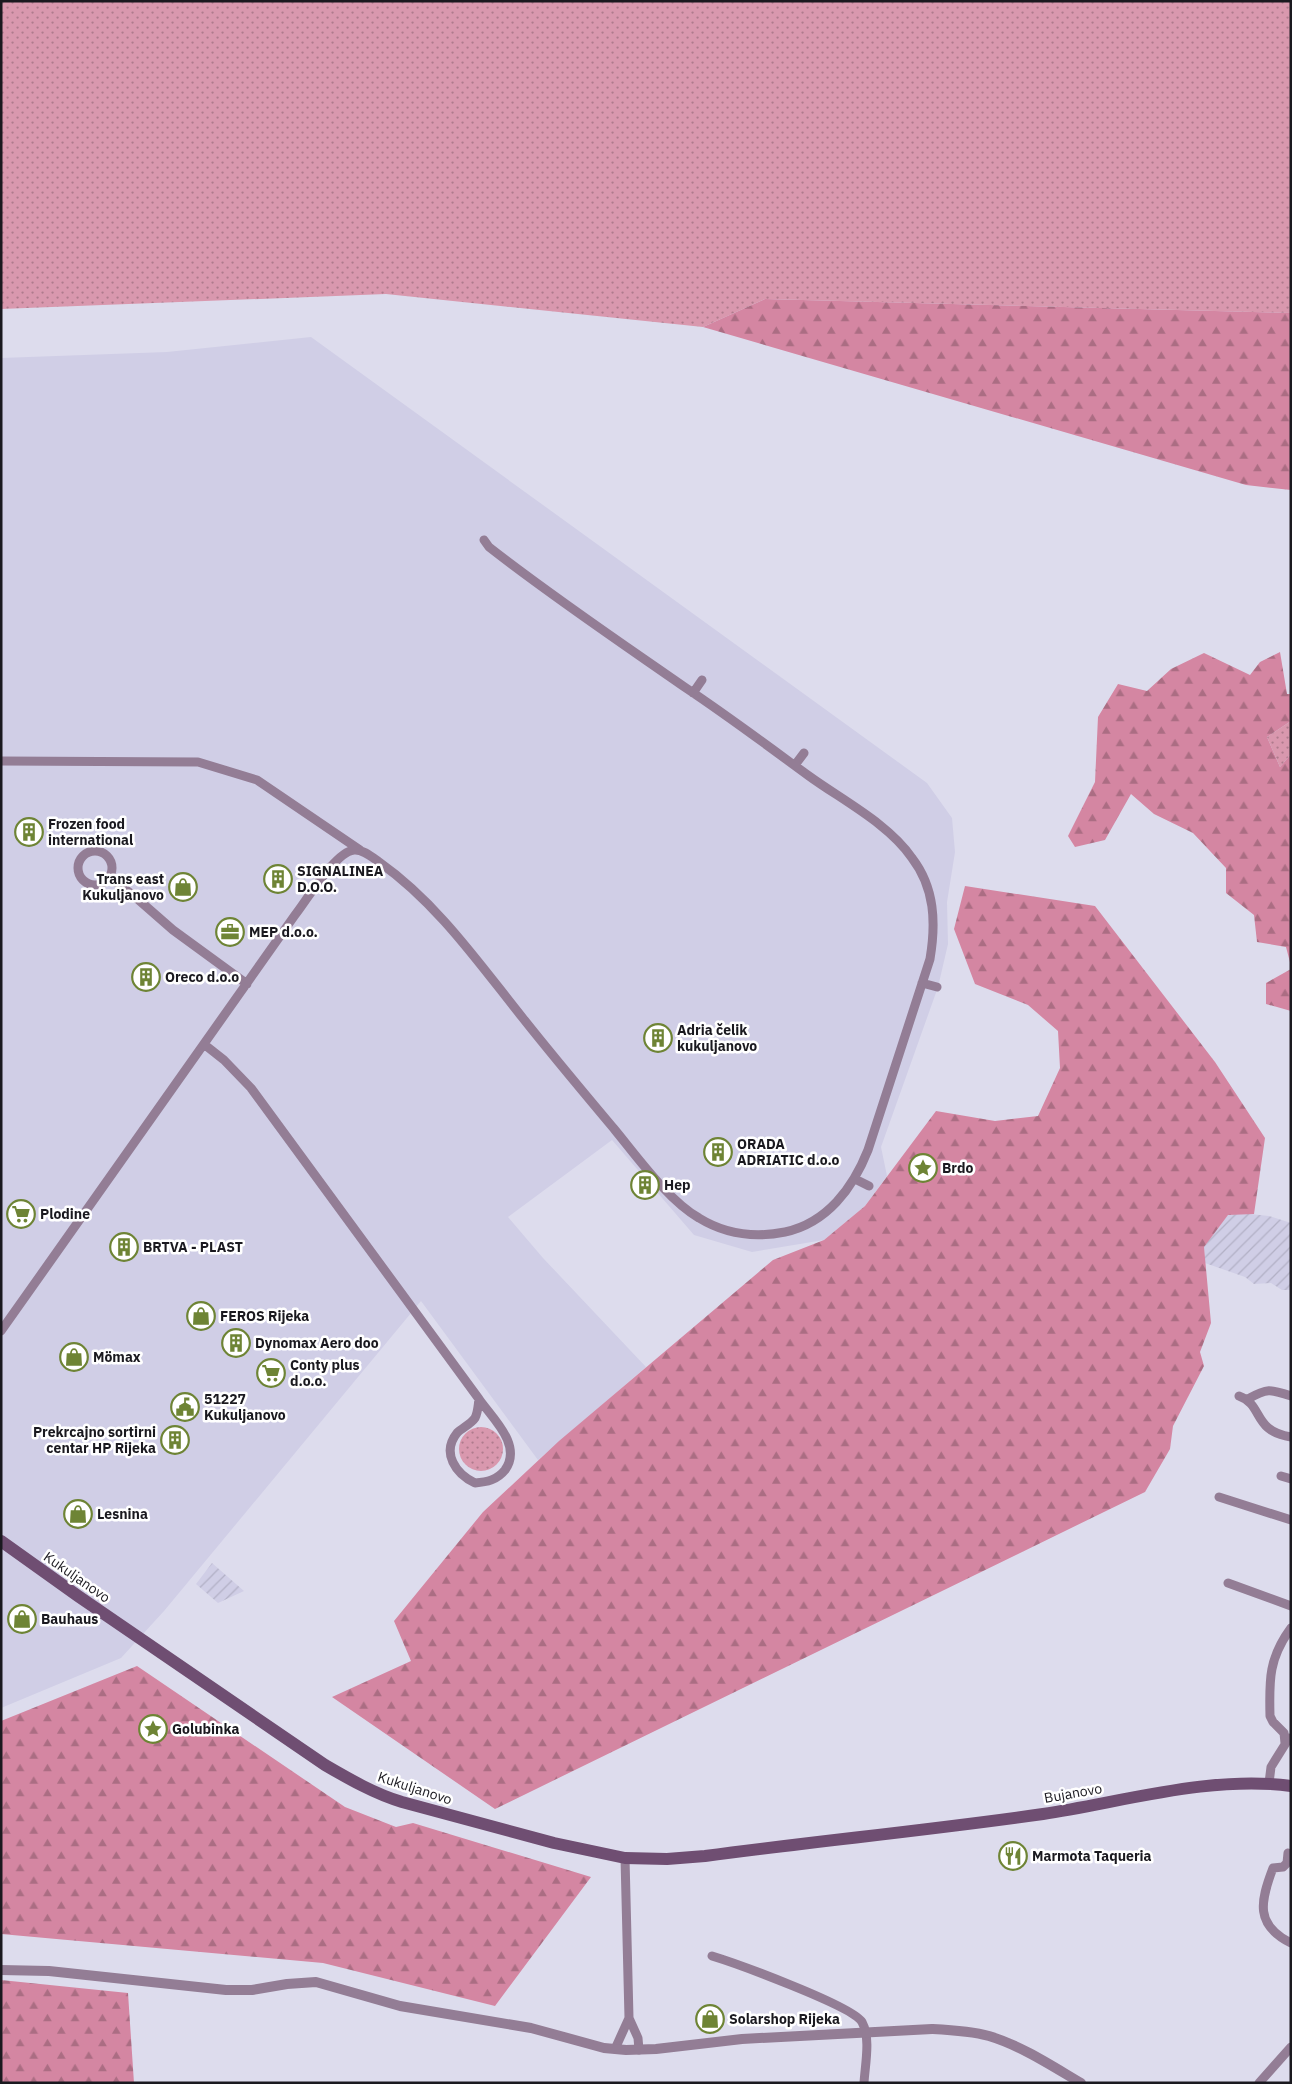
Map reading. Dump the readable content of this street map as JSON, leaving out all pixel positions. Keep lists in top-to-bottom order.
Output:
{
  "streets": {
    "main road": ["Kukuljanovo", "Bujanovo"]
  },
  "crossings": [
    ["Kukuljanovo", "Bujanovo"]
  ],
  "places": {
    "building": [
      "Frozen food international",
      "SIGNALINEA D.O.O.",
      "Oreco d.o.o",
      "Adria čelik kukuljanovo",
      "ORADA ADRIATIC d.o.o",
      "Hep",
      "BRTVA - PLAST",
      "Dynomax Aero doo",
      "Prekrcajno sortirni centar HP Rijeka"
    ],
    "shop": [
      "Trans east Kukuljanovo",
      "FEROS Rijeka",
      "Mömax",
      "Lesnina",
      "Bauhaus",
      "Solarshop Rijeka"
    ],
    "office": ["MEP d.o.o."],
    "place": ["Brdo", "Golubinka"],
    "supermarket": ["Plodine", "Conty plus d.o.o."],
    "public building": ["51227 Kukuljanovo"],
    "restaurant": ["Marmota Taqueria"]
  }
}
